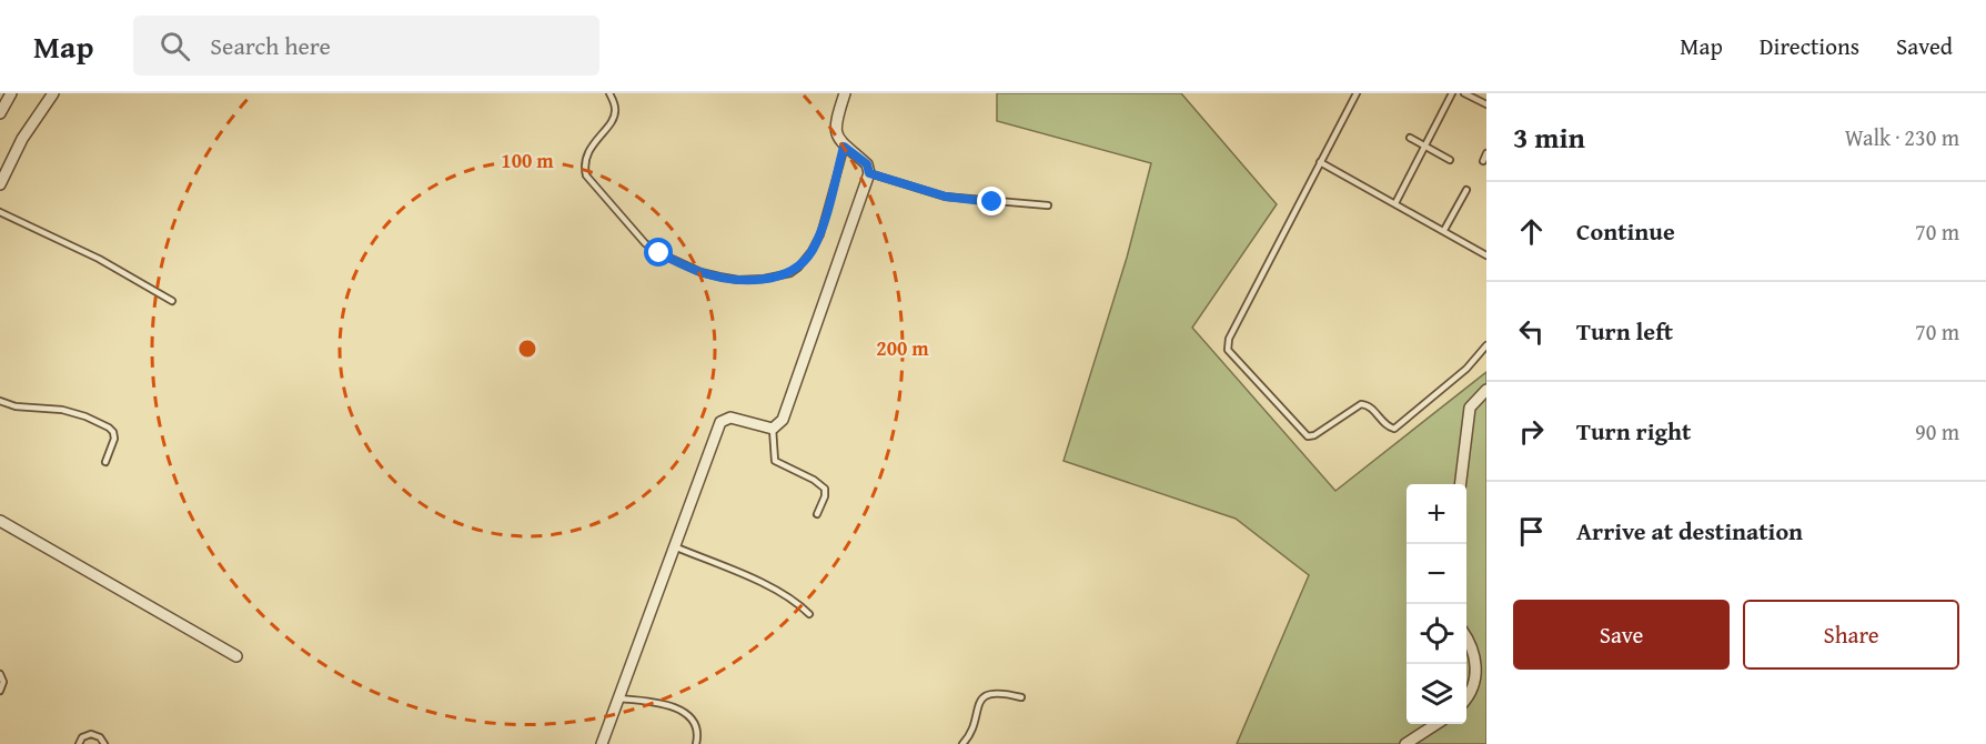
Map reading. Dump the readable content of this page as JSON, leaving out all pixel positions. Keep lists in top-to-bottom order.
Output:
{
  "page": {
    "header": "Map",
    "search": "Search here",
    "nav": ["Map", "Directions", "Saved"],
    "heading": ["3 min", "Walk · 230 m"],
    "list": [
      ["Continue", "70 m"],
      ["Turn left", "70 m"],
      ["Turn right", "90 m"],
      "Arrive at destination"
    ],
    "map_buttons": ["+", "−"],
    "buttons": ["Save", "Share"]
  },
  "rings": ["100 m", "200 m"]
}
